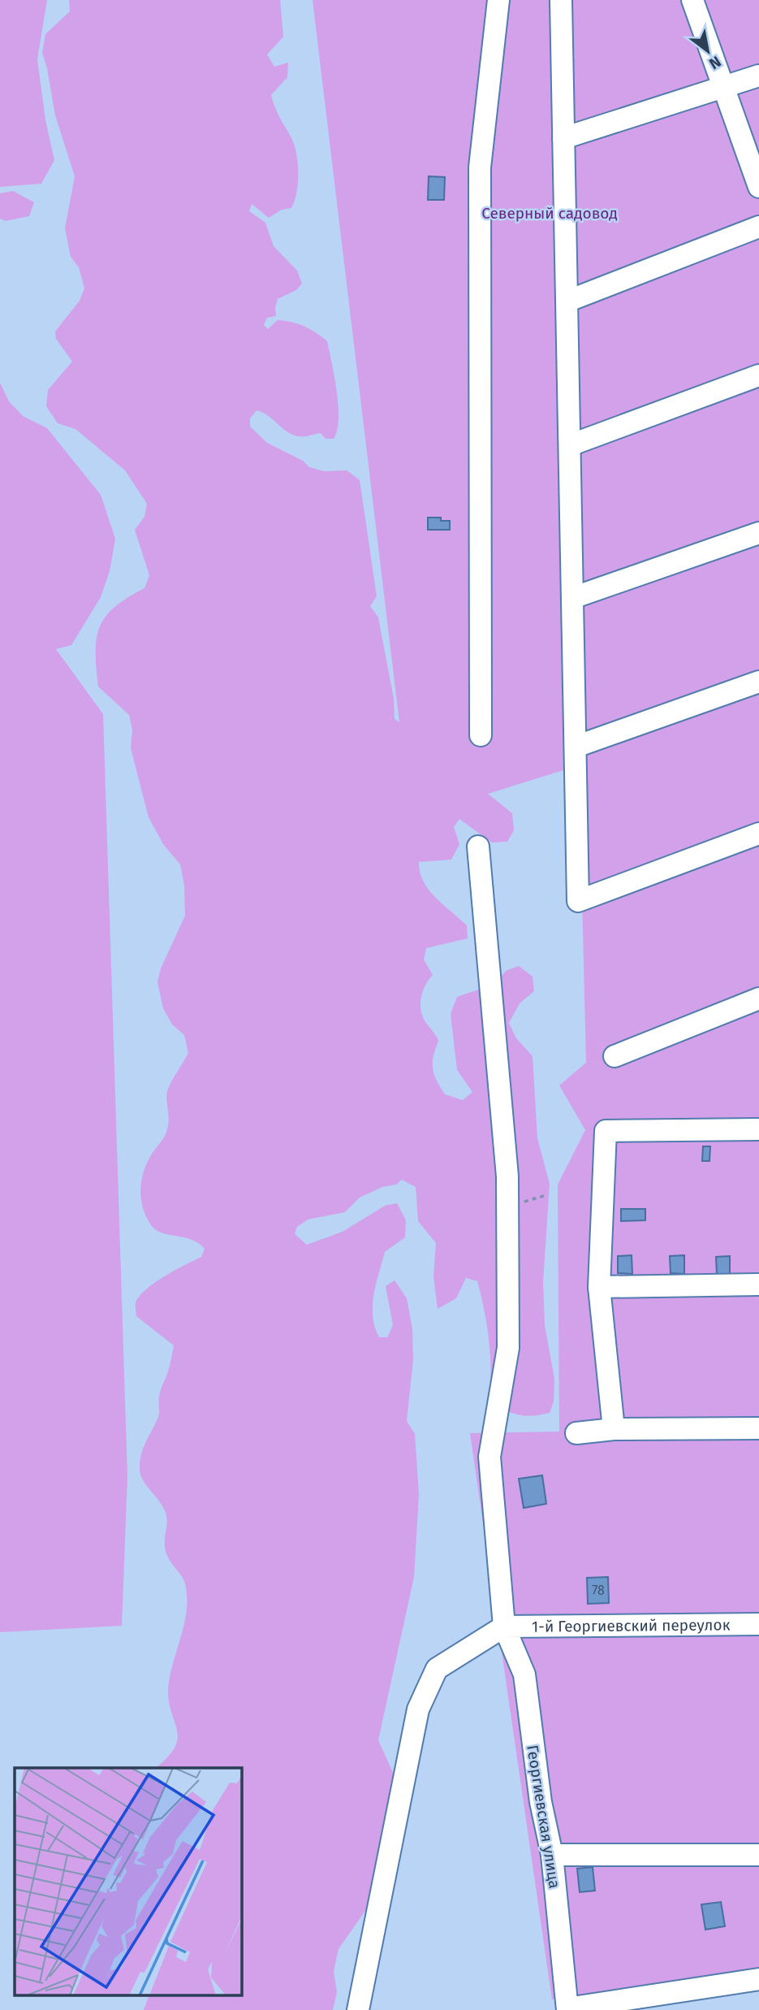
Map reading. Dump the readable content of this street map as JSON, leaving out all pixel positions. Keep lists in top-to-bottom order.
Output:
{
  "streets": {
    "street": ["1-й Георгиевский переулок", "Георгиевская улица"]
  },
  "crossings": [
    ["1-й Георгиевский переулок", "Георгиевская улица"]
  ],
  "parks": ["Северный садовод"],
  "house_numbers": ["78"],
  "north": "bottom right"
}
